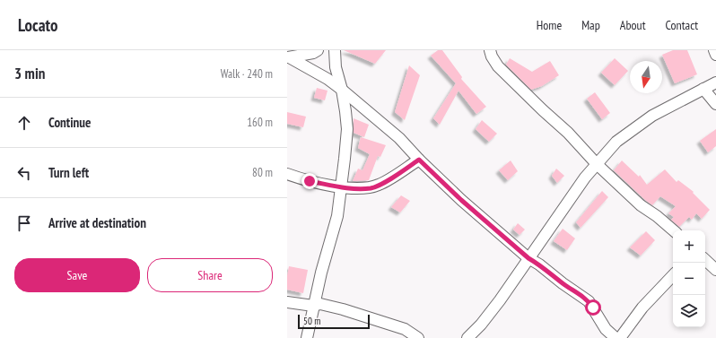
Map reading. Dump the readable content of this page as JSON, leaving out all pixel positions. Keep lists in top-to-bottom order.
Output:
{
  "scale_bar": "50 m",
  "north": "bottom",
  "page": {
    "header": "Locato",
    "nav": [
      "Home",
      "Map",
      "About",
      "Contact"
    ],
    "heading": ["3 min", "Walk · 240 m"],
    "list": [
      ["Continue", "160 m"],
      ["Turn left", "80 m"],
      "Arrive at destination"
    ],
    "map_buttons": ["+", "−"],
    "buttons": ["Save", "Share"],
    "scale": "50 m"
  }
}
